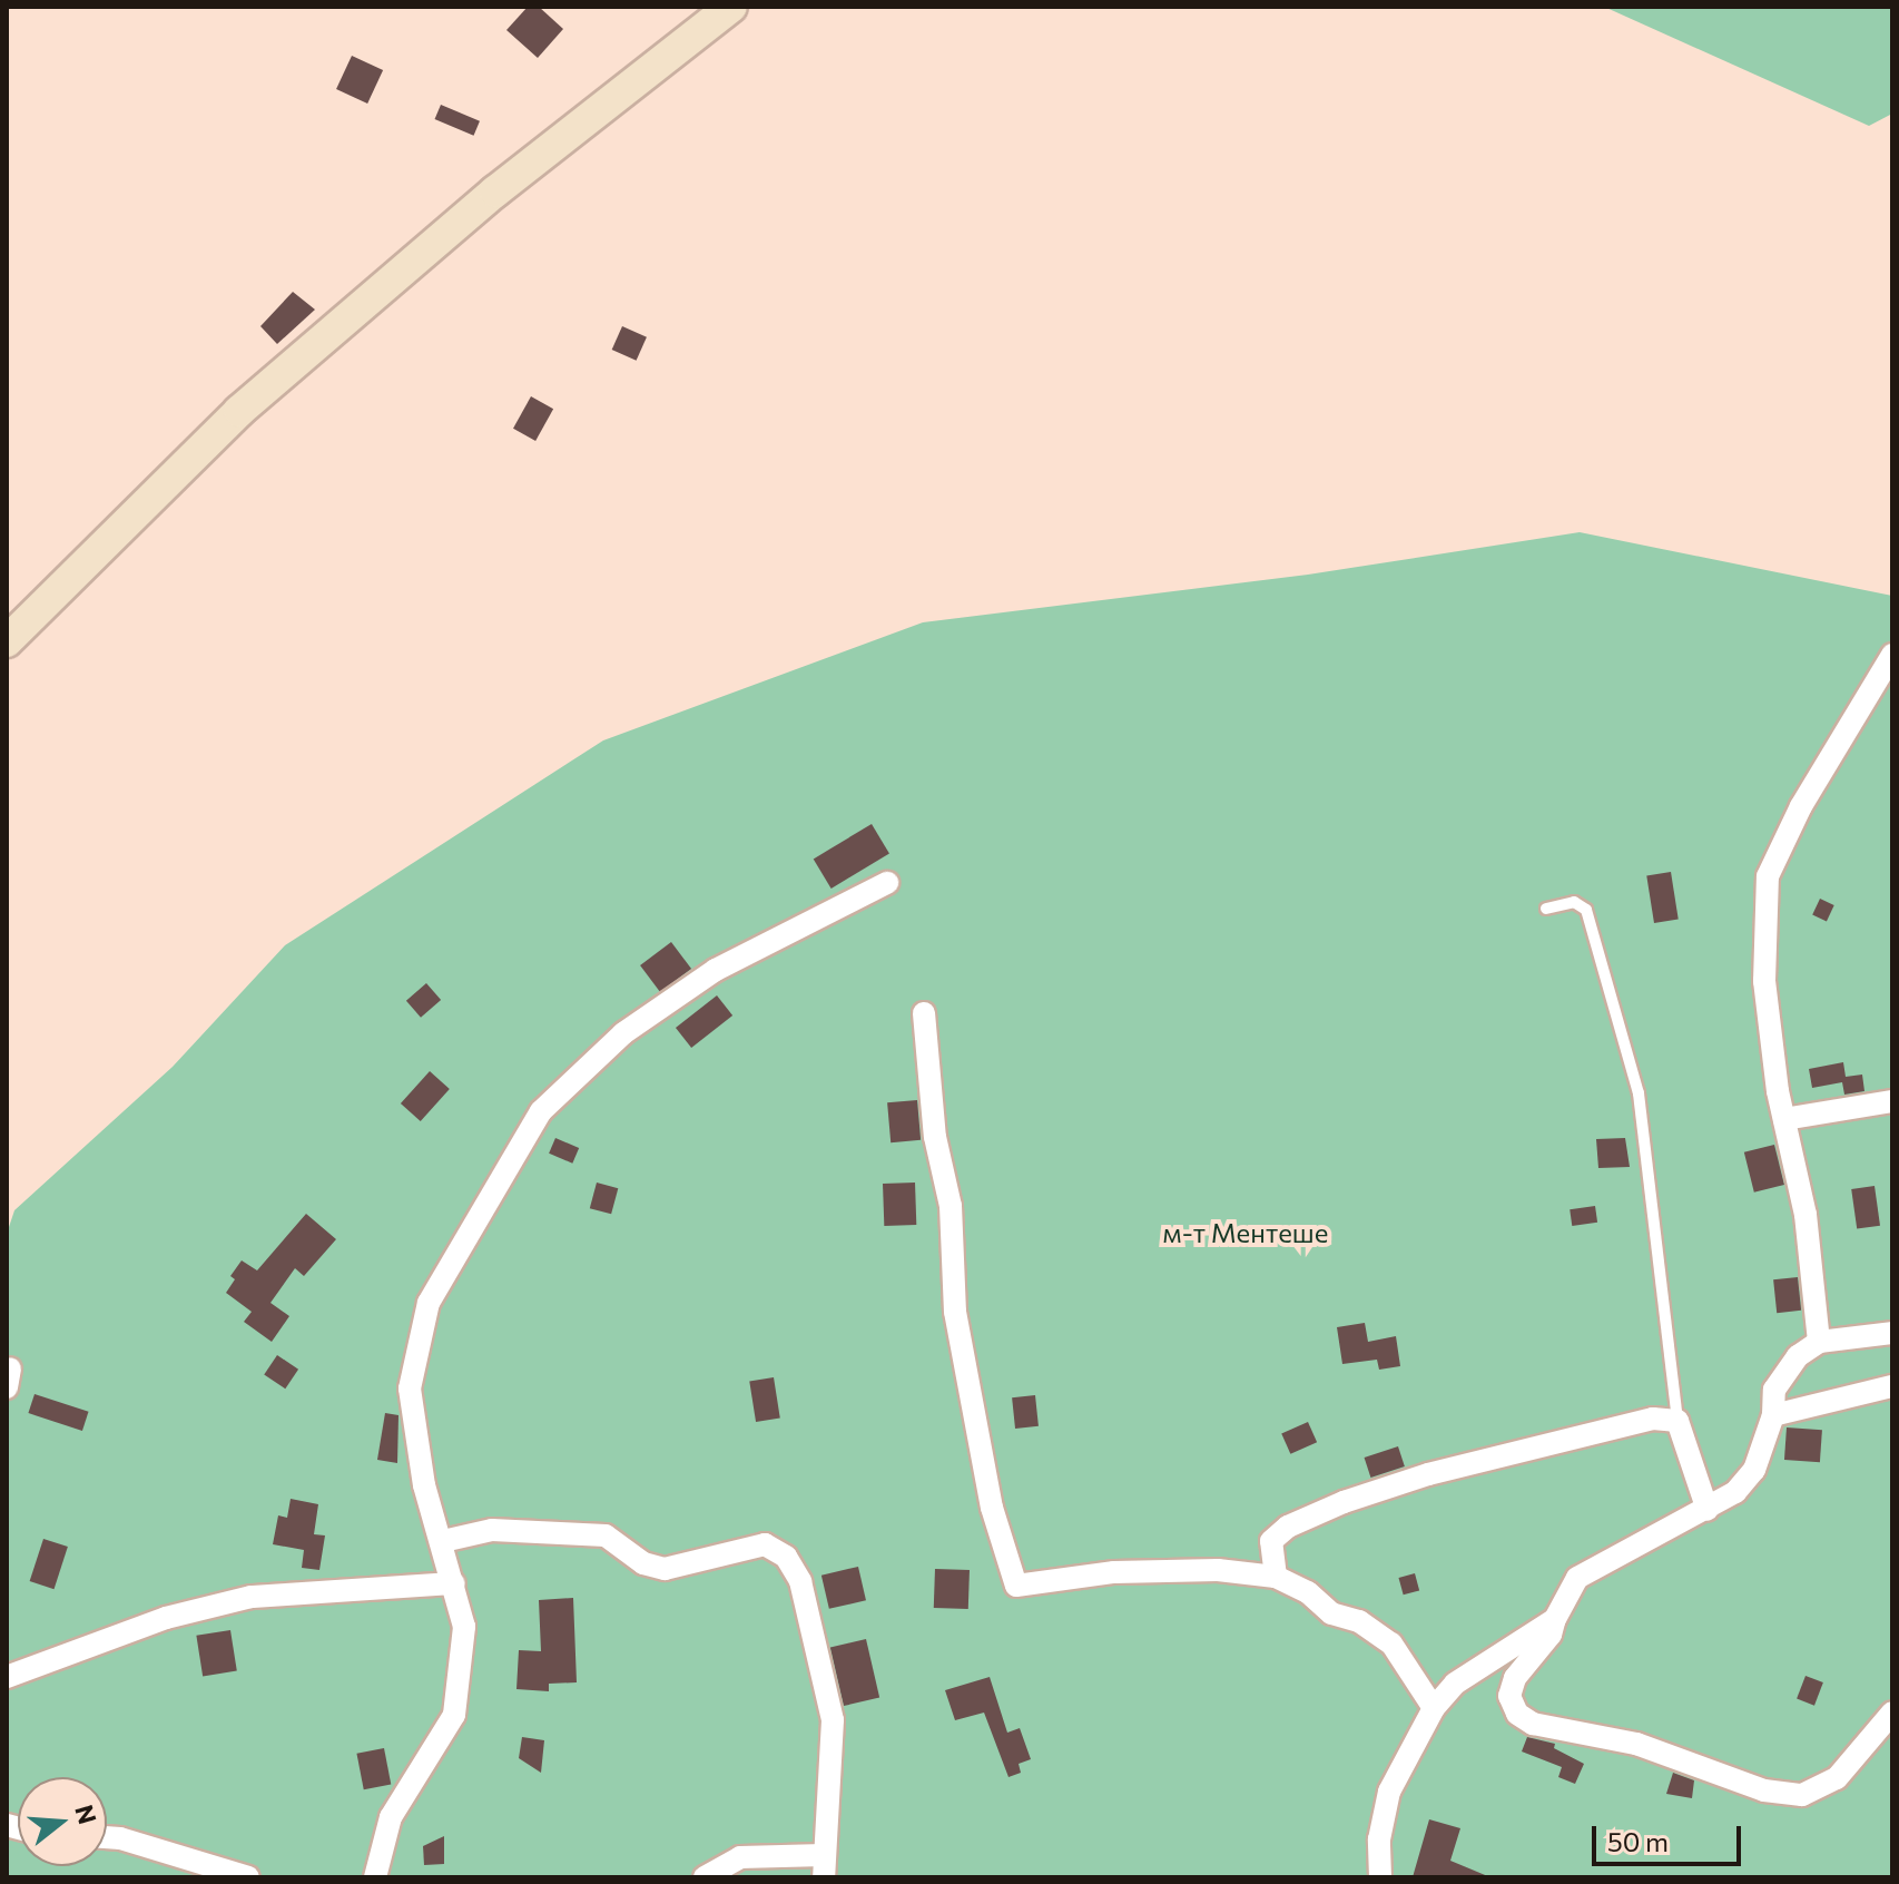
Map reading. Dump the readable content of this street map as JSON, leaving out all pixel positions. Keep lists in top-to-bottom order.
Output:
{
  "parks": ["м-т Ментeше"],
  "scale_bar": "50 m",
  "north": "right"
}
